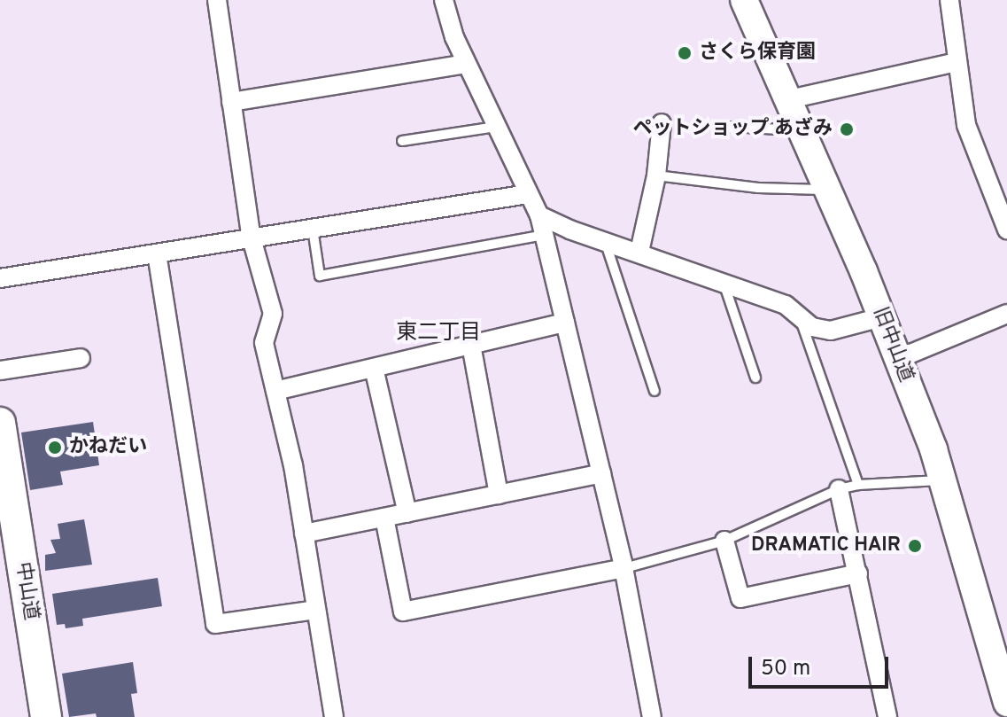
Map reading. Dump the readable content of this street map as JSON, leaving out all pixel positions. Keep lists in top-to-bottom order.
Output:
{
  "streets": {
    "highway": ["中山道"],
    "main road": ["旧中山道"]
  },
  "districts": ["東二丁目"],
  "places": [
    "さくら保育園",
    "ペットショップ あざみ",
    "かねだい",
    "DRAMATIC HAIR"
  ],
  "scale_bar": "50 m"
}
